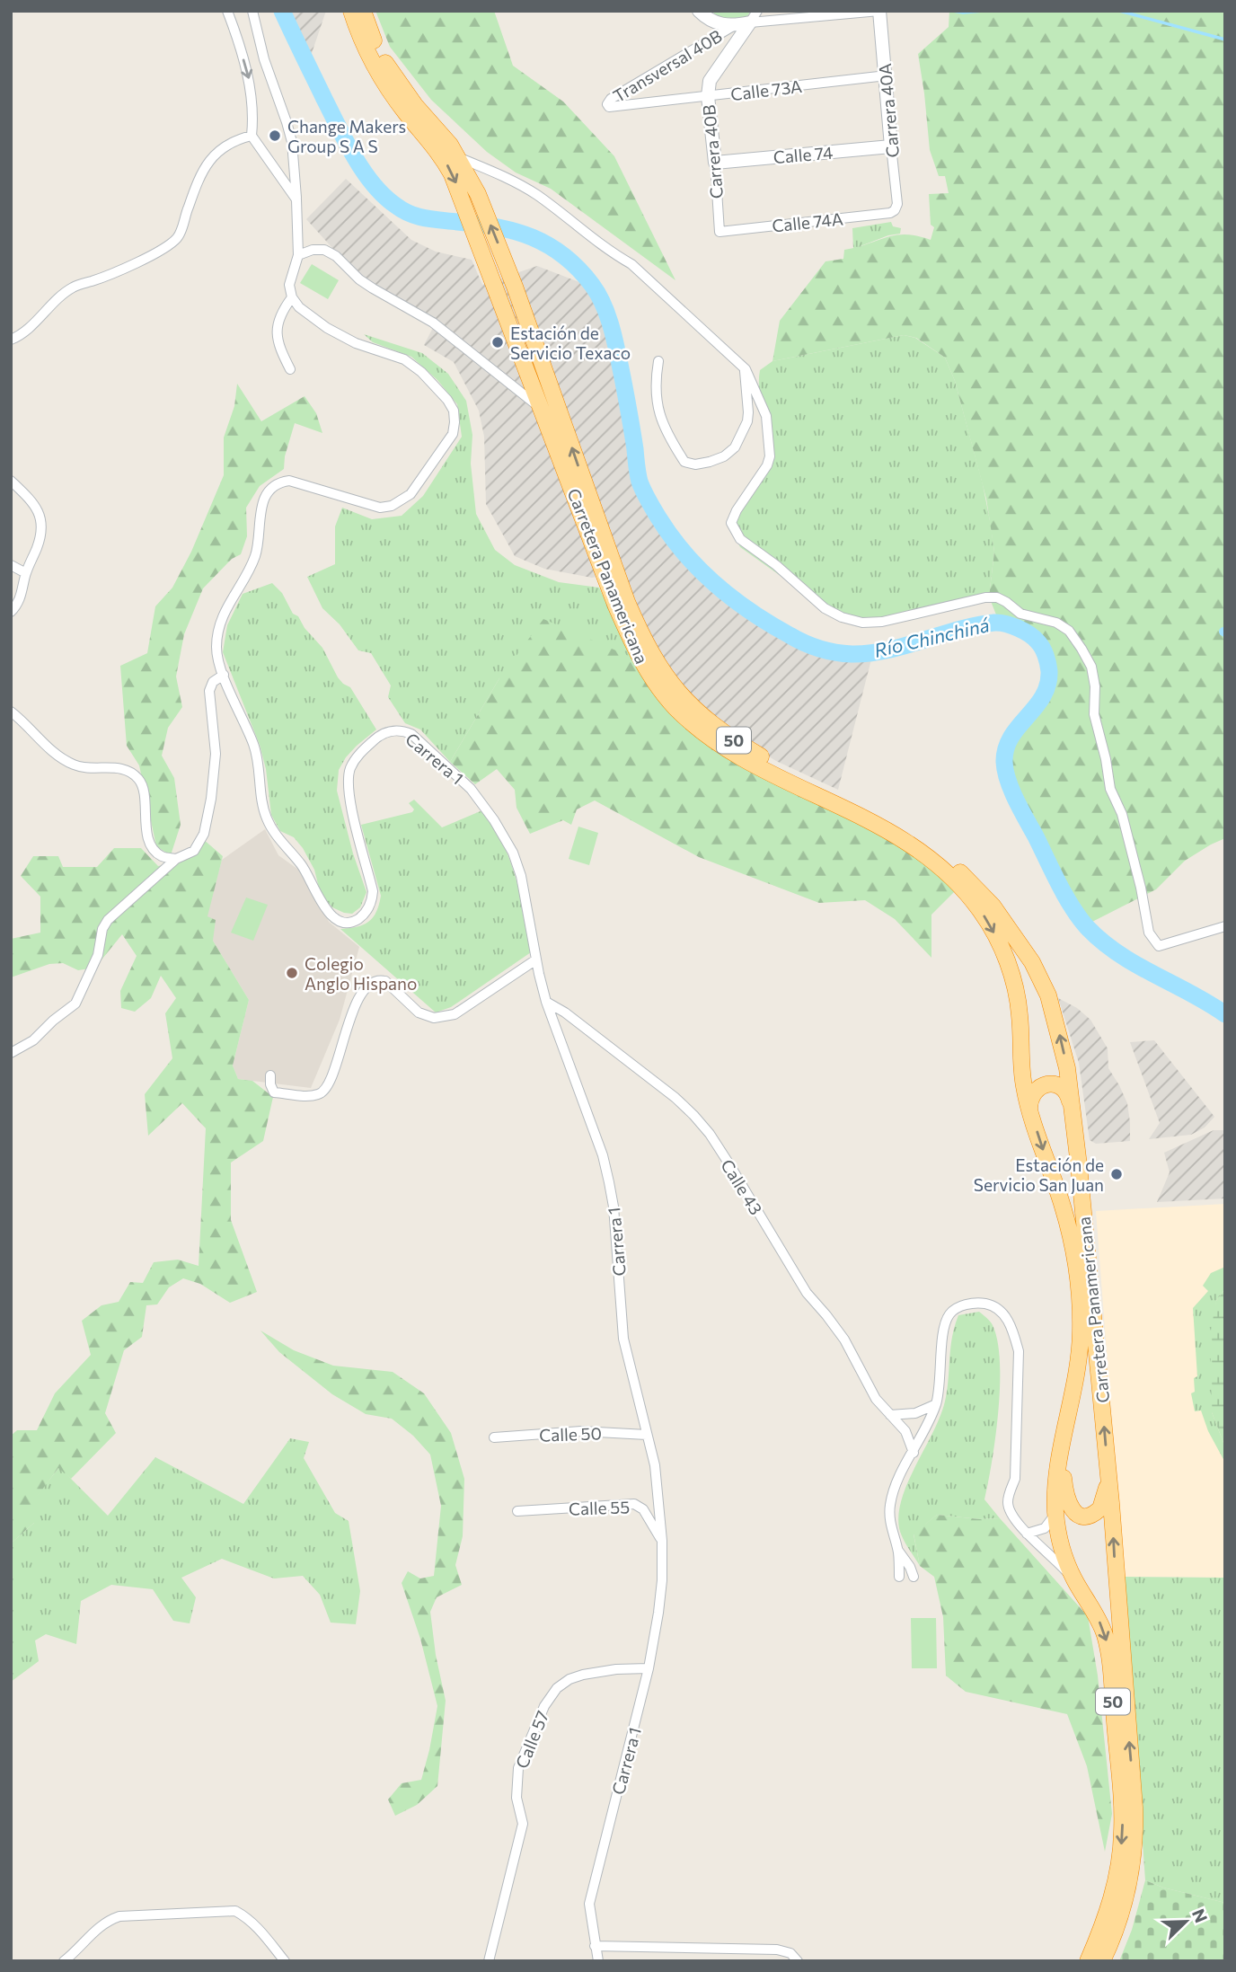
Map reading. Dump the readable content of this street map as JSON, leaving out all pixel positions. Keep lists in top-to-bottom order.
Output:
{
  "streets": {
    "highway": ["Carretera Panamericana", "50"],
    "street": [
      "Transversal 40B",
      "Calle 73A",
      "Carrera 40A",
      "Carrera 40B",
      "Calle 74",
      "Calle 74A",
      "Carrera 1",
      "Calle 43",
      "Calle 50",
      "Calle 55",
      "Calle 57"
    ]
  },
  "crossings": [
    ["Transversal 40B", "Calle 73A"],
    ["Calle 73A", "Carrera 40A"],
    ["Calle 73A", "Carrera 40B"],
    ["Carrera 40A", "Calle 74"],
    ["Carrera 40A", "Calle 74A"],
    ["Carrera 40B", "Calle 74"],
    ["Carrera 40B", "Calle 74A"],
    ["Carrera 1", "Calle 43"],
    ["Carrera 1", "Calle 50"],
    ["Carrera 1", "Calle 55"],
    ["Carrera 1", "Calle 57"]
  ],
  "water": ["Río Chinchiná"],
  "places": [
    "Change Makers Group S A S",
    "Estación de Servicio Texaco",
    "Colegio Anglo Hispano",
    "Estación de Servicio San Juan"
  ],
  "north": "top right"
}
